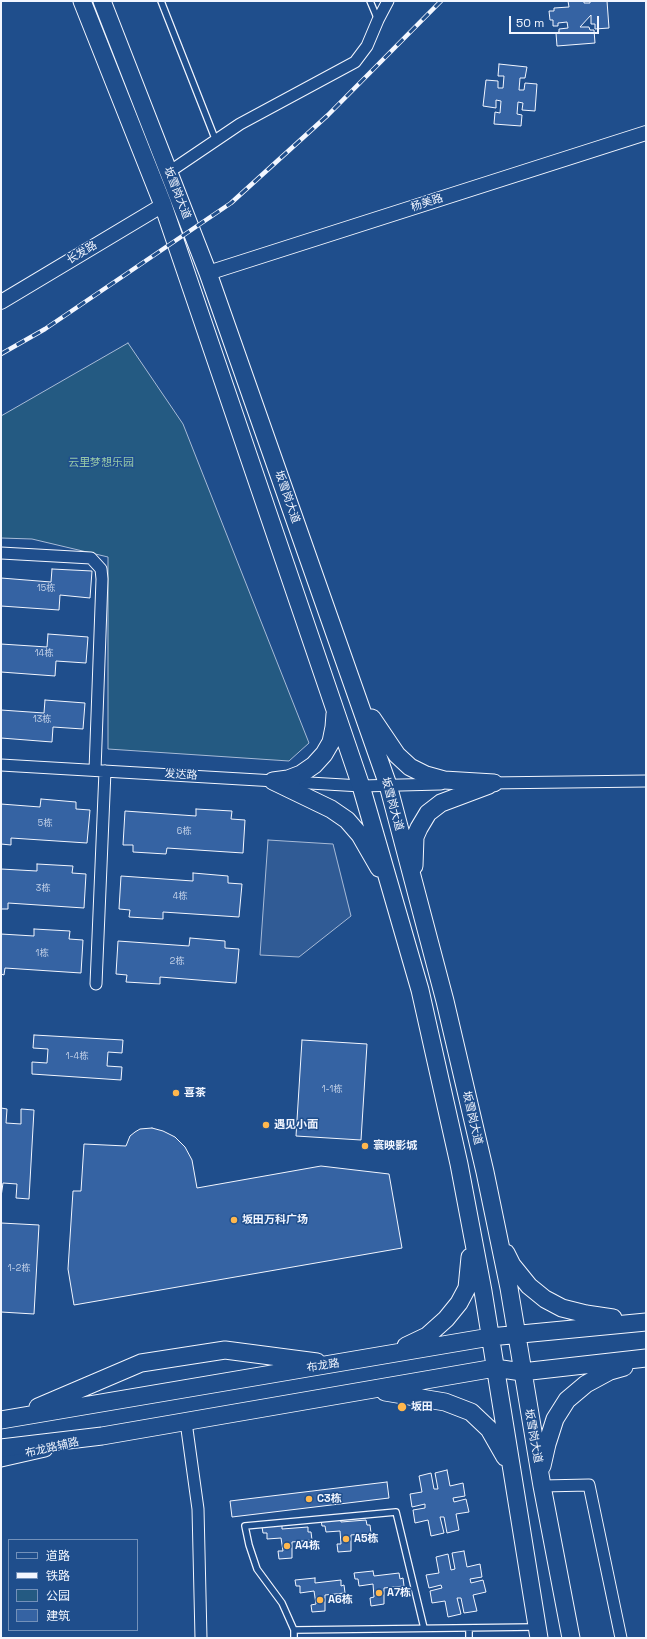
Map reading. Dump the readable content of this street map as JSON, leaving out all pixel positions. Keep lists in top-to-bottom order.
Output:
{
  "streets": {
    "main road": ["坂雪岗大道", "布龙路", "布龙路辅路"],
    "street": ["杨美路", "长发路", "发达路"]
  },
  "crossings": [
    ["坂雪岗大道", "杨美路"],
    ["坂雪岗大道", "长发路"],
    ["坂雪岗大道", "发达路"],
    ["坂雪岗大道", "布龙路"]
  ],
  "parks": ["云里梦想乐园"],
  "places": [
    "喜茶",
    "遇见小面",
    "寰映影城",
    "坂田万科广场",
    "坂田",
    "C3栋",
    "A5栋",
    "A4栋",
    "A7栋",
    "A6栋"
  ],
  "house_numbers": [
    "15栋",
    "14栋",
    "13栋",
    "5栋",
    "6栋",
    "3栋",
    "4栋",
    "1栋",
    "2栋",
    "1-4栋",
    "1-1栋",
    "1-2栋"
  ],
  "legend": [
    "道路",
    "铁路",
    "公园",
    "建筑"
  ],
  "scale_bar": "50 m"
}
